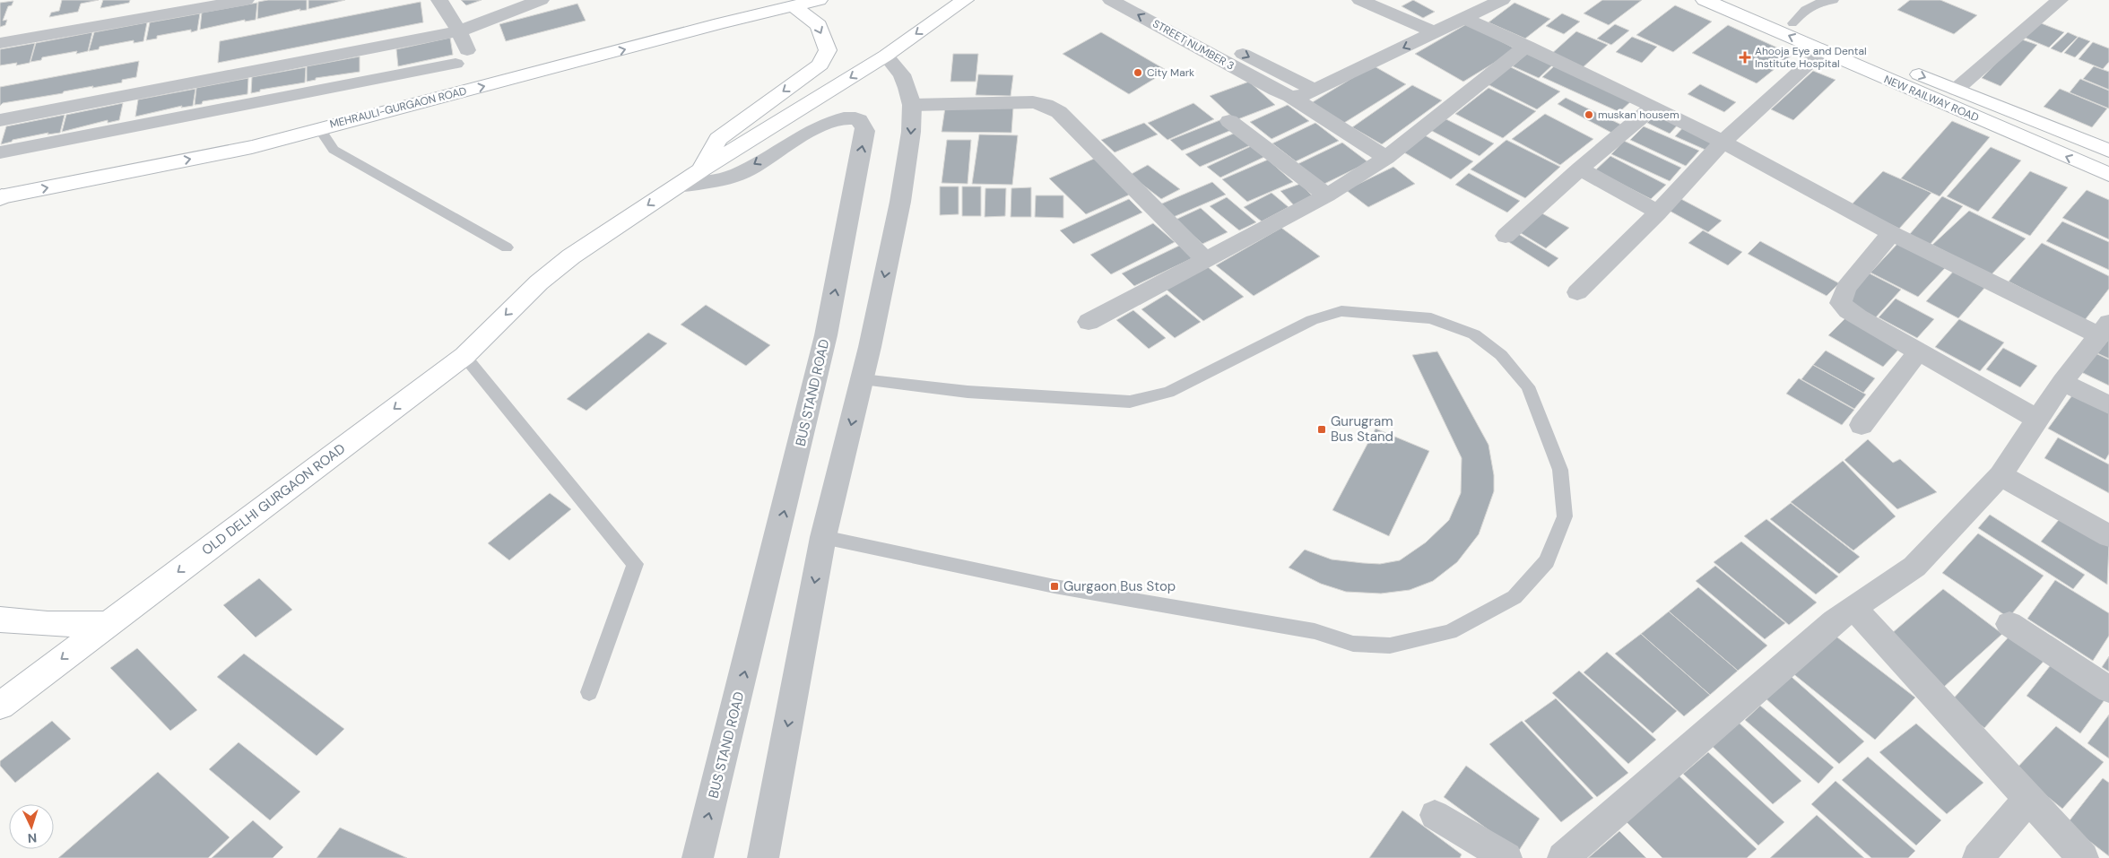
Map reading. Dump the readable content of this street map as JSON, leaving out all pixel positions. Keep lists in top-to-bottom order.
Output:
{
  "streets": {
    "main road": ["NEW RAILWAY ROAD", "MEHRAULI-GURGAON ROAD", "OLD DELHI GURGAON ROAD"],
    "street": ["STREET NUMBER 3", "BUS STAND ROAD"]
  },
  "crossings": [
    ["BUS STAND ROAD", "OLD DELHI GURGAON ROAD"]
  ],
  "one_way": ["MEHRAULI-GURGAON ROAD", "OLD DELHI GURGAON ROAD"],
  "places": {
    "health": ["Ahooja Eye and Dental Institute Hospital"],
    "other": ["City Mark", "muskan housem"],
    "transit": ["Gurugram Bus Stand", "Gurgaon Bus Stop"]
  },
  "north": "bottom"
}
